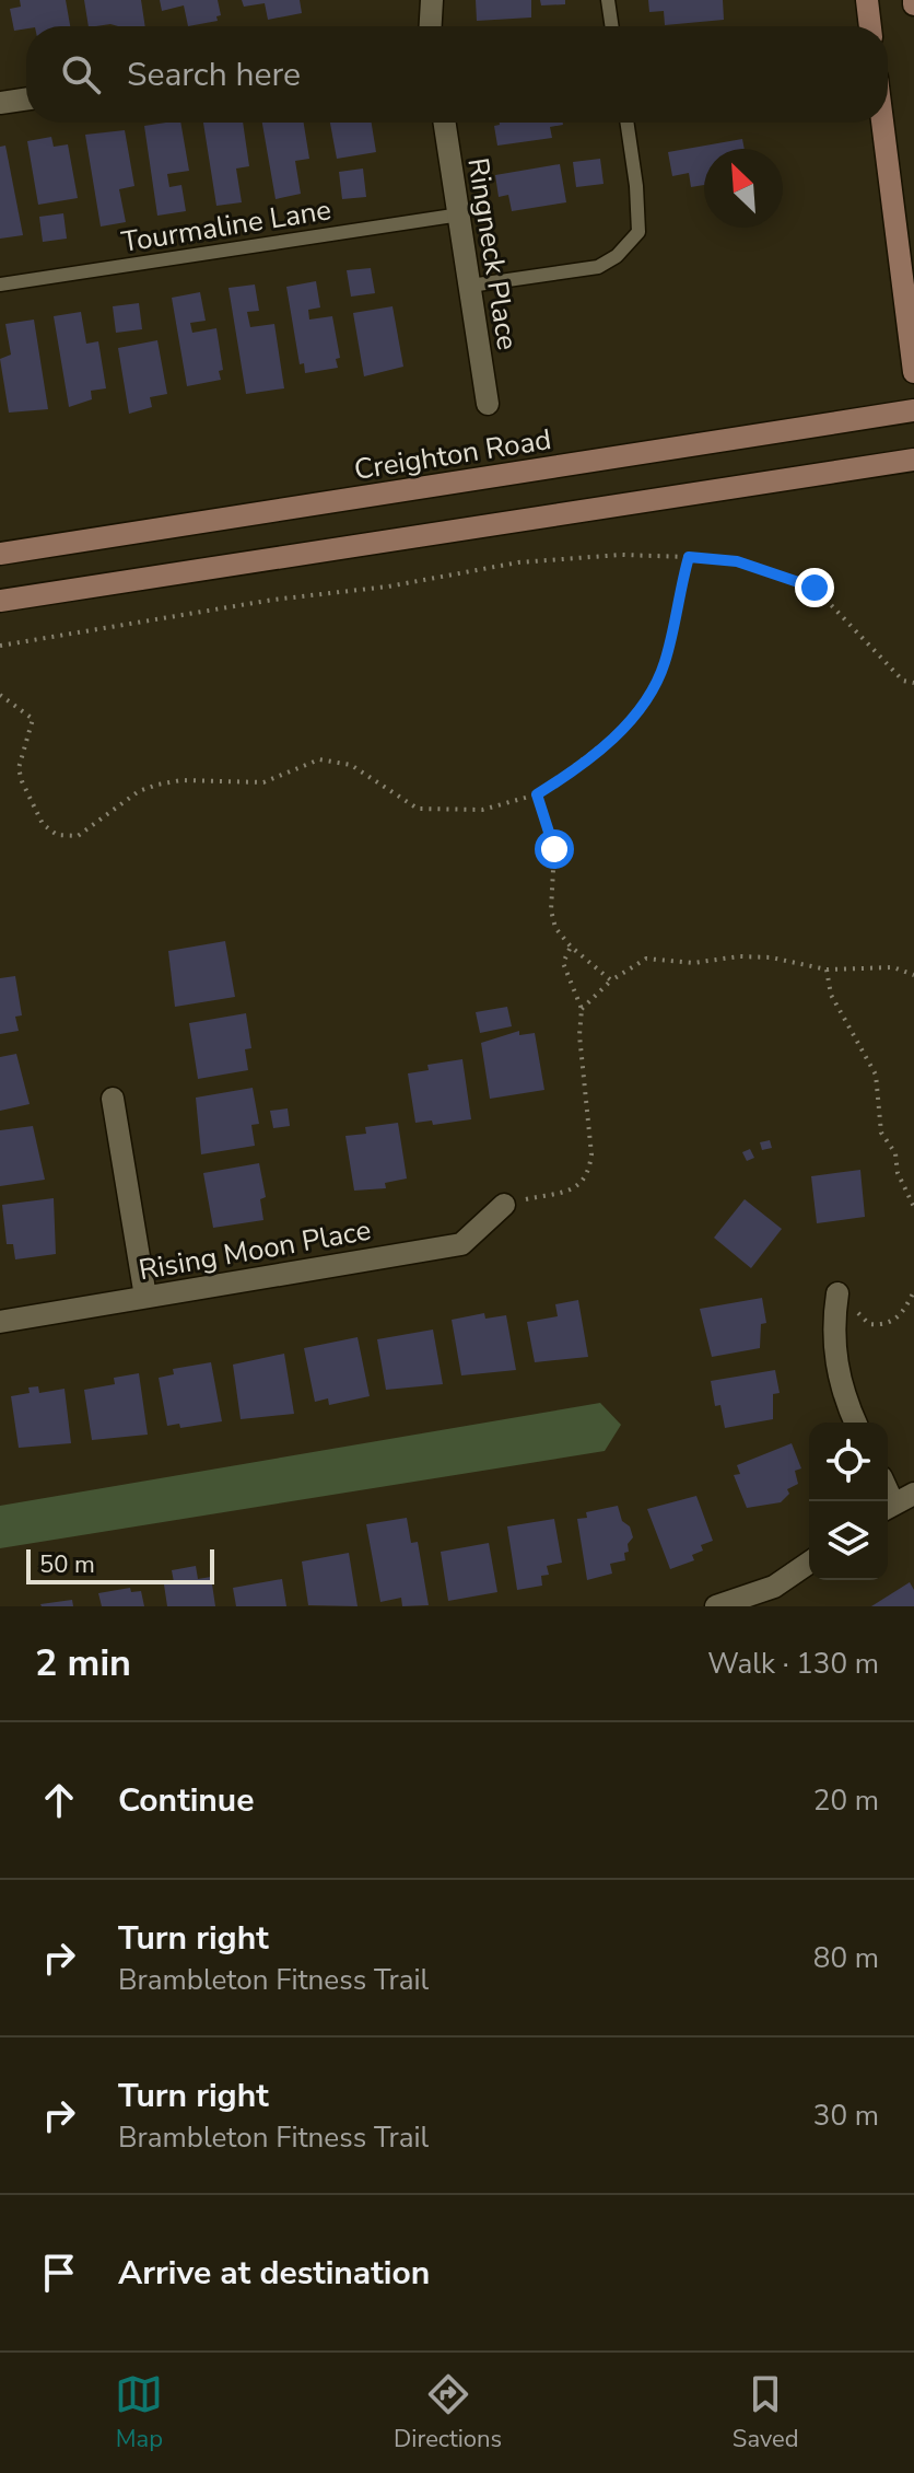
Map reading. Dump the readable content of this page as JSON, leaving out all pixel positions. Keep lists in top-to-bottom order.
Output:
{
  "streets": {
    "street": ["Ringneck Place", "Creighton Road", "Rising Moon Place"],
    "lane": ["Tourmaline Lane"]
  },
  "crossings": [
    ["Tourmaline Lane", "Ringneck Place"]
  ],
  "scale_bar": "50 m",
  "north": "top left",
  "page": {
    "search": "Search here",
    "scale": "50 m",
    "heading": ["2 min", "Walk · 130 m"],
    "list": [
      ["Continue", "20 m"],
      ["Turn right", "Brambleton Fitness Trail", "80 m"],
      ["Turn right", "Brambleton Fitness Trail", "30 m"],
      "Arrive at destination"
    ],
    "nav": ["Map", "Directions", "Saved"]
  }
}
